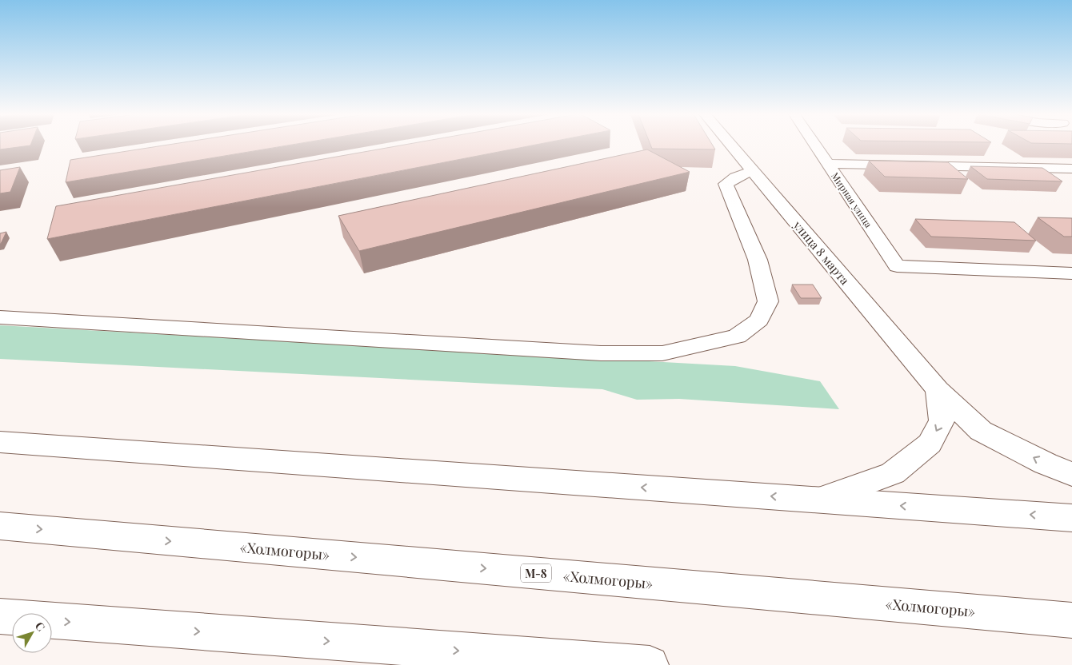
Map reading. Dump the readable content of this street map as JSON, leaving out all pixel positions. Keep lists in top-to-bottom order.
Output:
{
  "streets": {
    "main road": [
      "Мирная улица",
      "улица 8 марта",
      "«Холмогоры»",
      "М-8"
    ]
  },
  "north": "top right"
}
